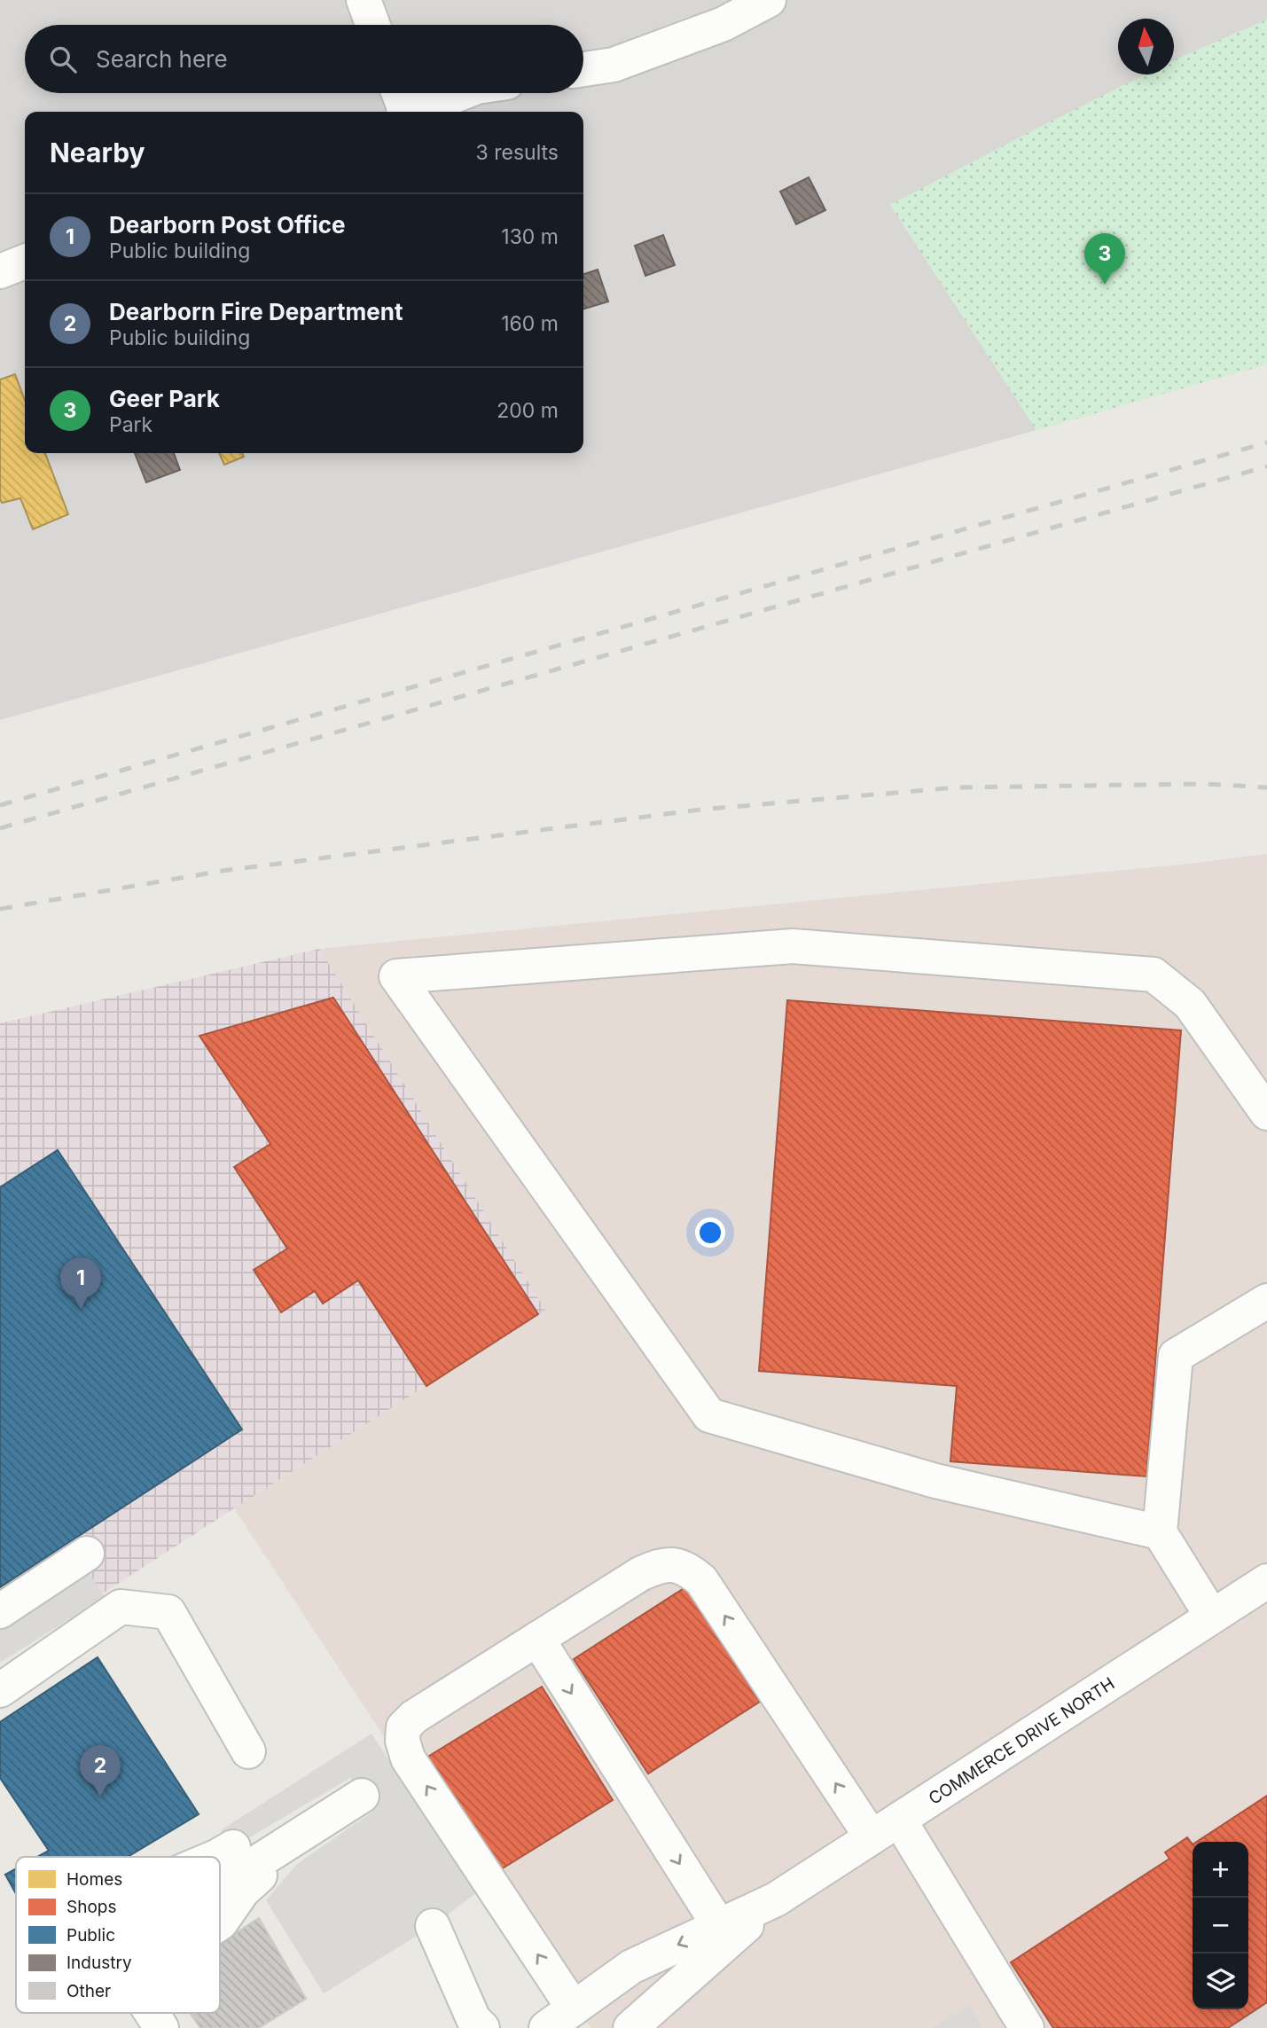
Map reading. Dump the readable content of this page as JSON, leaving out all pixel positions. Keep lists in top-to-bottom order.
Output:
{
  "streets": {
    "street": ["COMMERCE DRIVE NORTH"]
  },
  "legend": [
    "Homes",
    "Shops",
    "Public",
    "Industry",
    "Other"
  ],
  "north": "top",
  "page": {
    "search": "Search here",
    "heading": ["Nearby", "3 results"],
    "list": [
      {
        "mark": "1",
        "name": "Dearborn Post Office",
        "note": "Public building",
        "value": "130 m"
      },
      {
        "mark": "2",
        "name": "Dearborn Fire Department",
        "note": "Public building",
        "value": "160 m"
      },
      {
        "mark": "3",
        "name": "Geer Park",
        "note": "Park",
        "value": "200 m"
      }
    ],
    "pins": ["3", "1", "2"],
    "map_buttons": ["+", "−"]
  }
}
